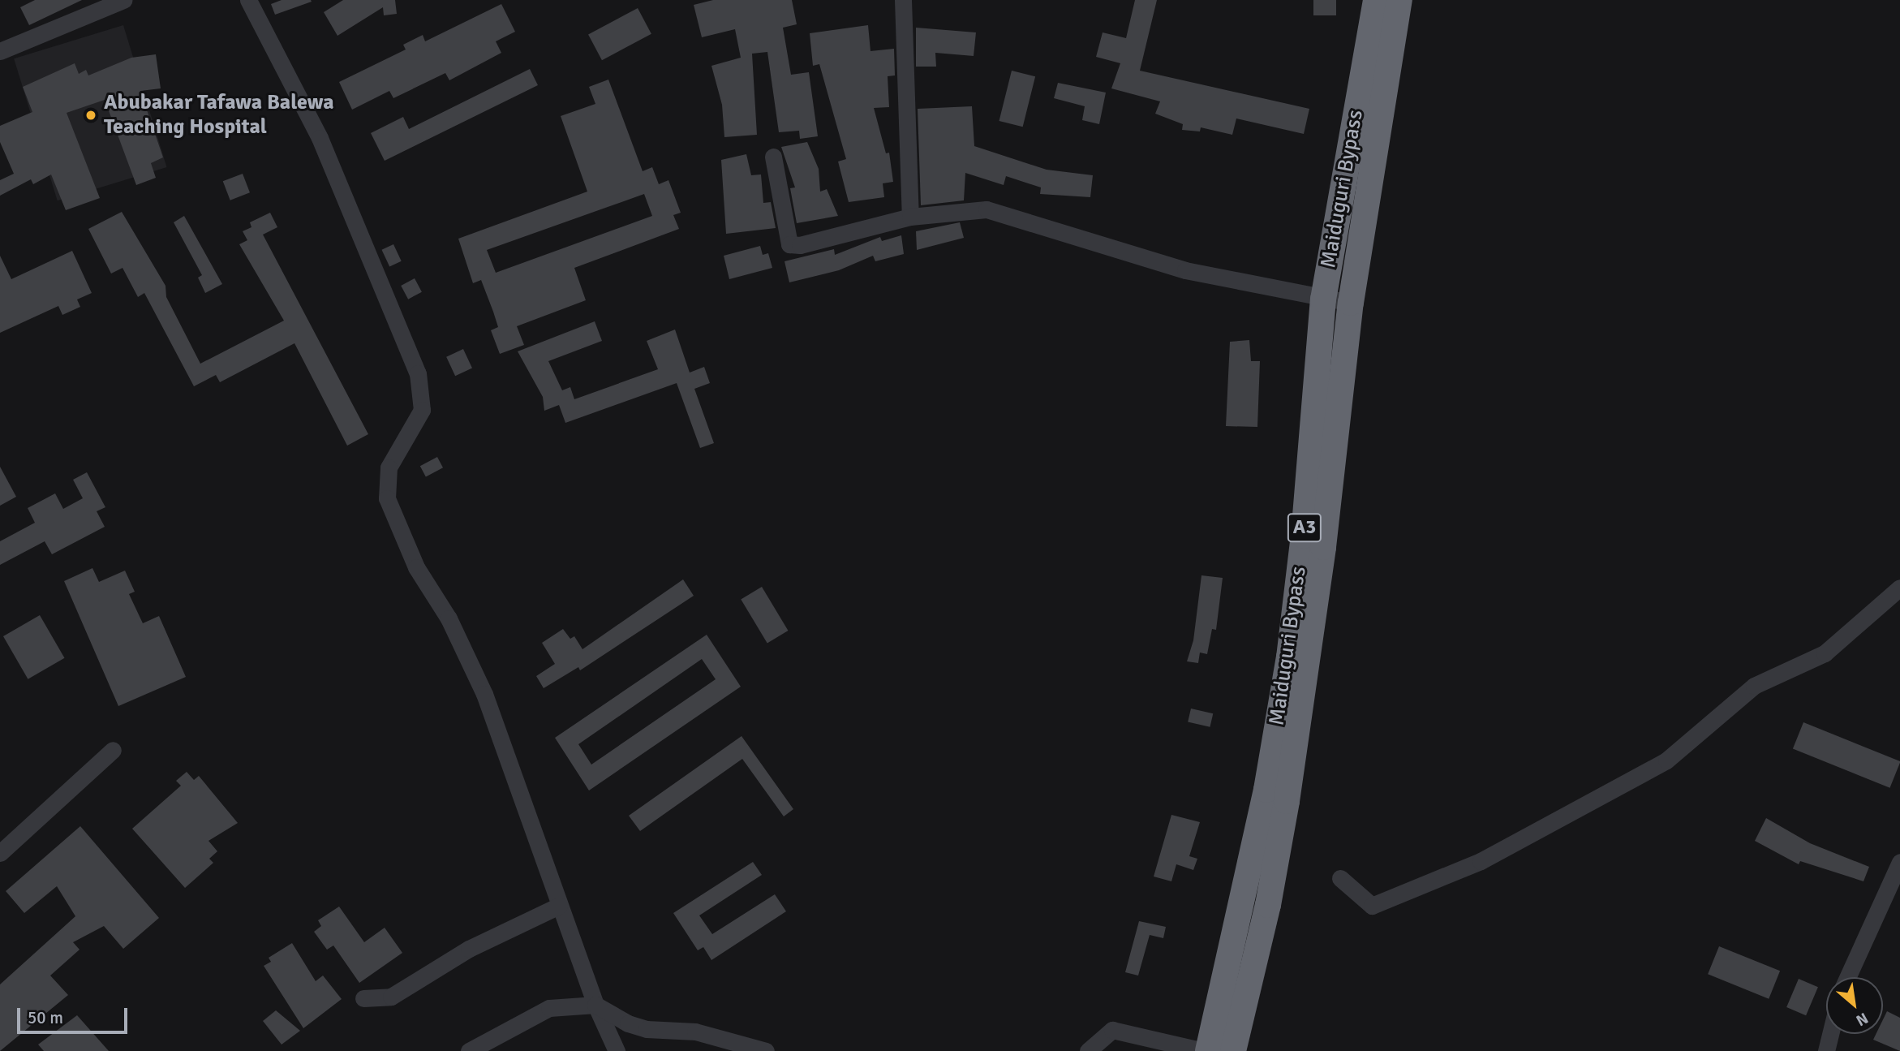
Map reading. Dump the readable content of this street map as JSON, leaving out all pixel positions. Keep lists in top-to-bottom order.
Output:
{
  "streets": {
    "highway": ["Maiduguri Bypass", "A3"]
  },
  "places": ["Abubakar Tafawa Balewa Teaching Hospital"],
  "scale_bar": "50 m",
  "north": "bottom right"
}
